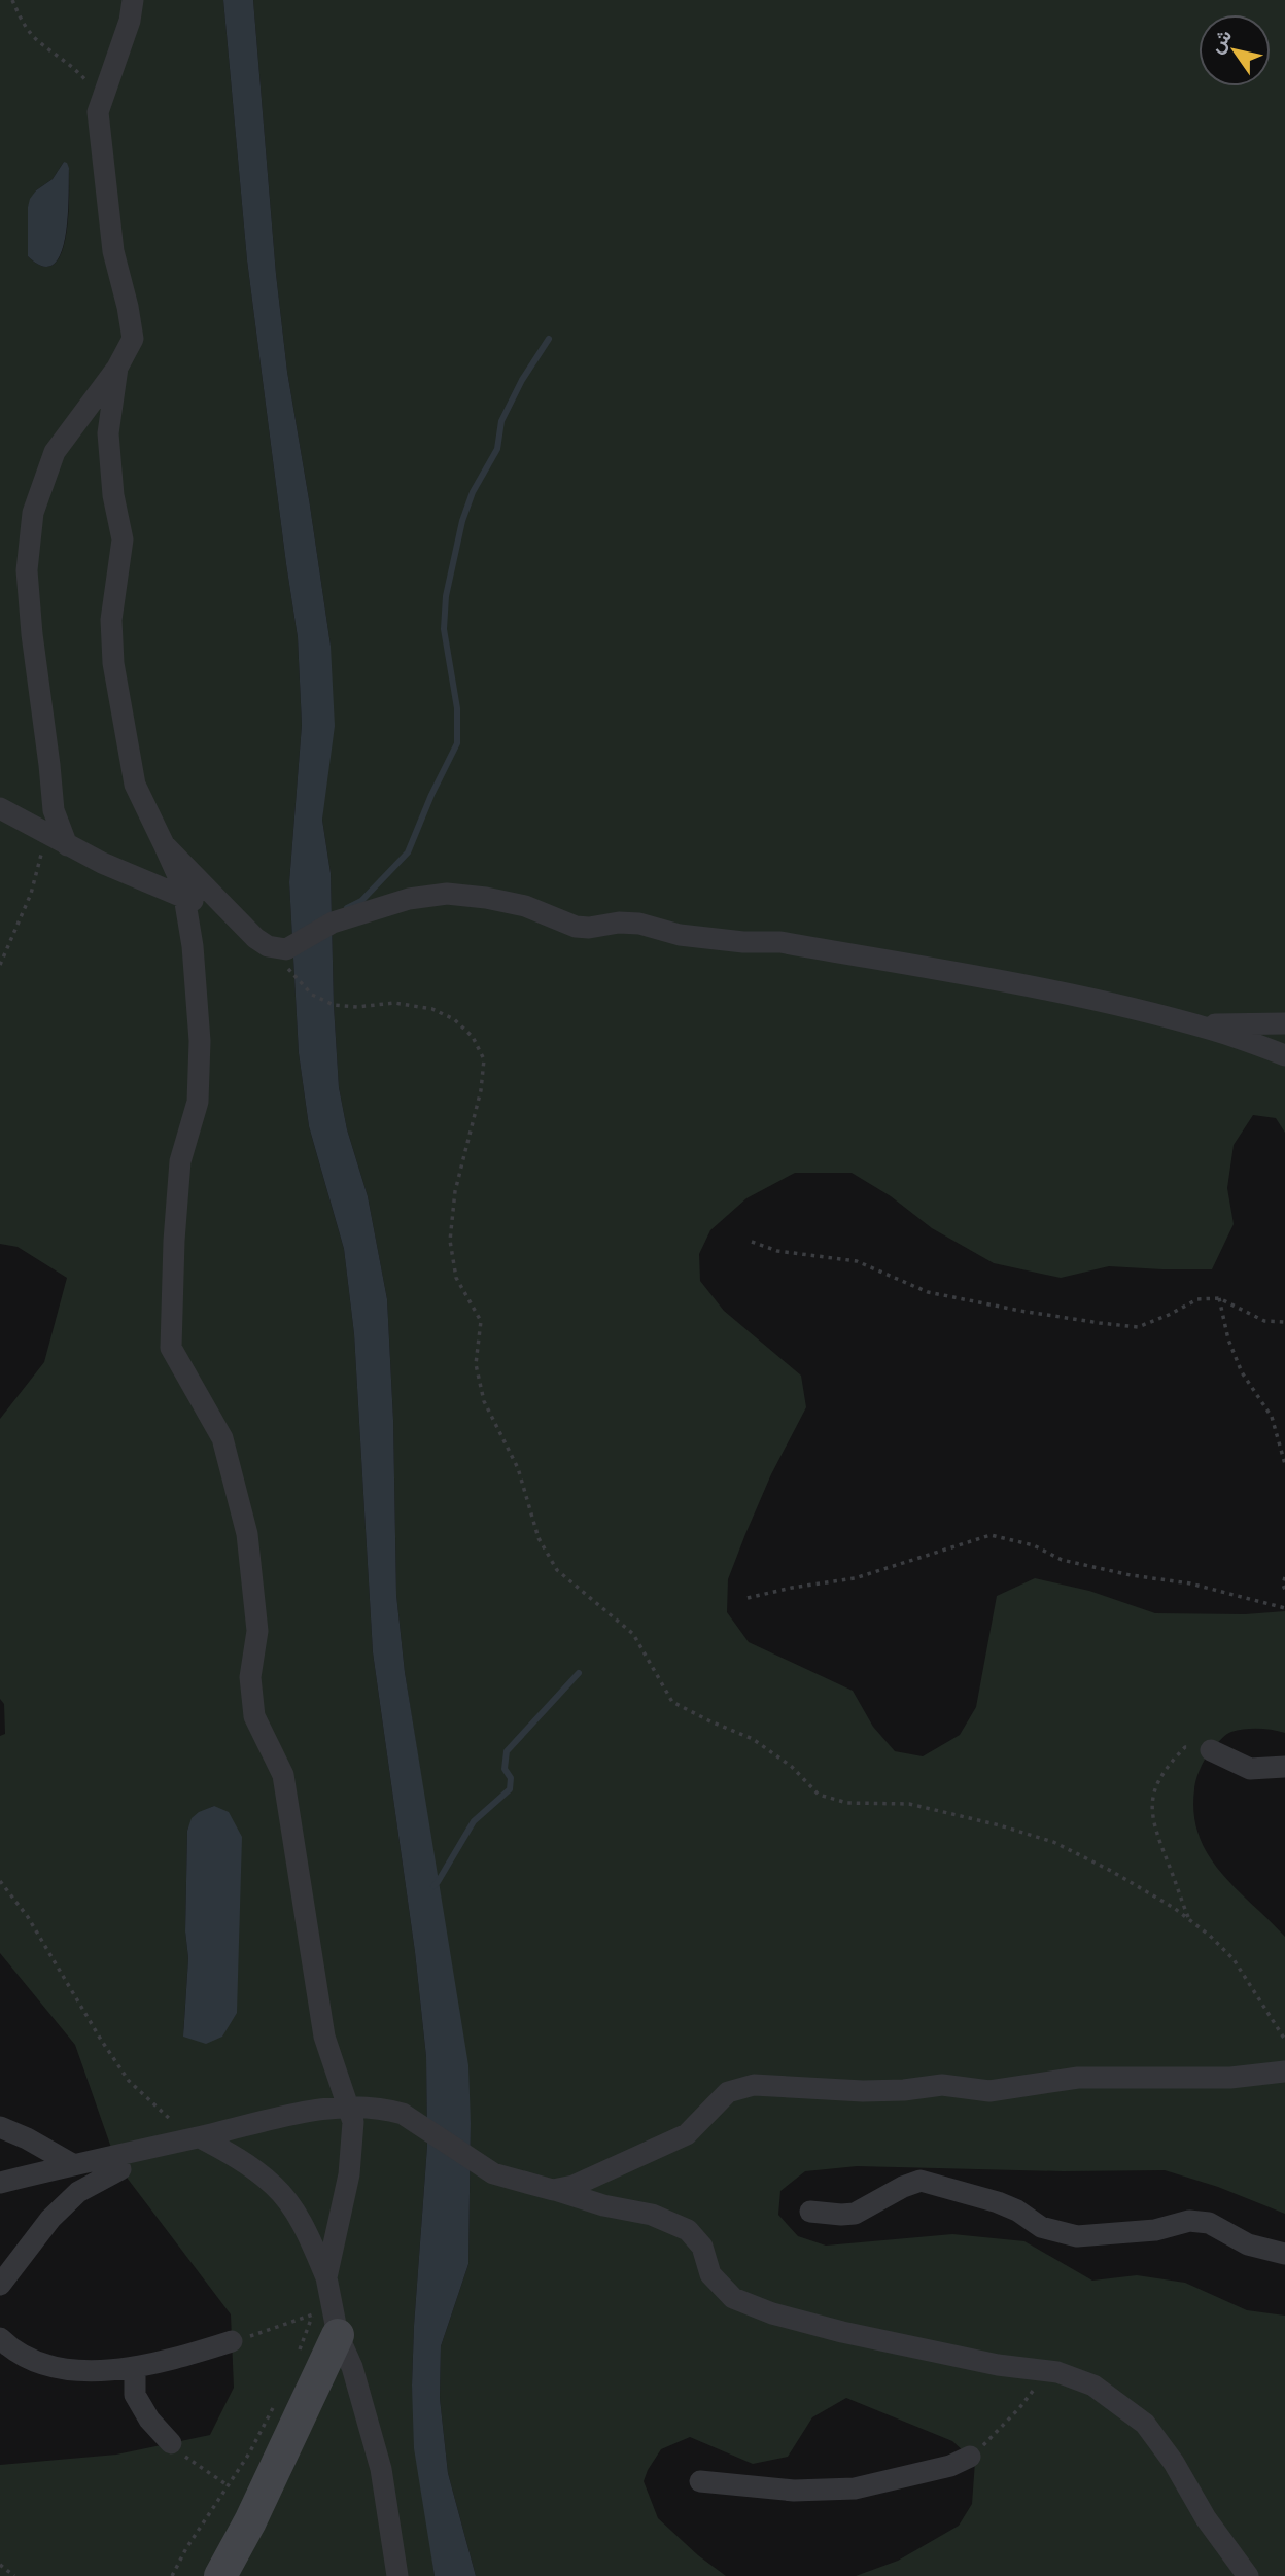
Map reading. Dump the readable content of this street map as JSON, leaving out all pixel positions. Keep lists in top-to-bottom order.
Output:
{
  "north": "top left"
}
